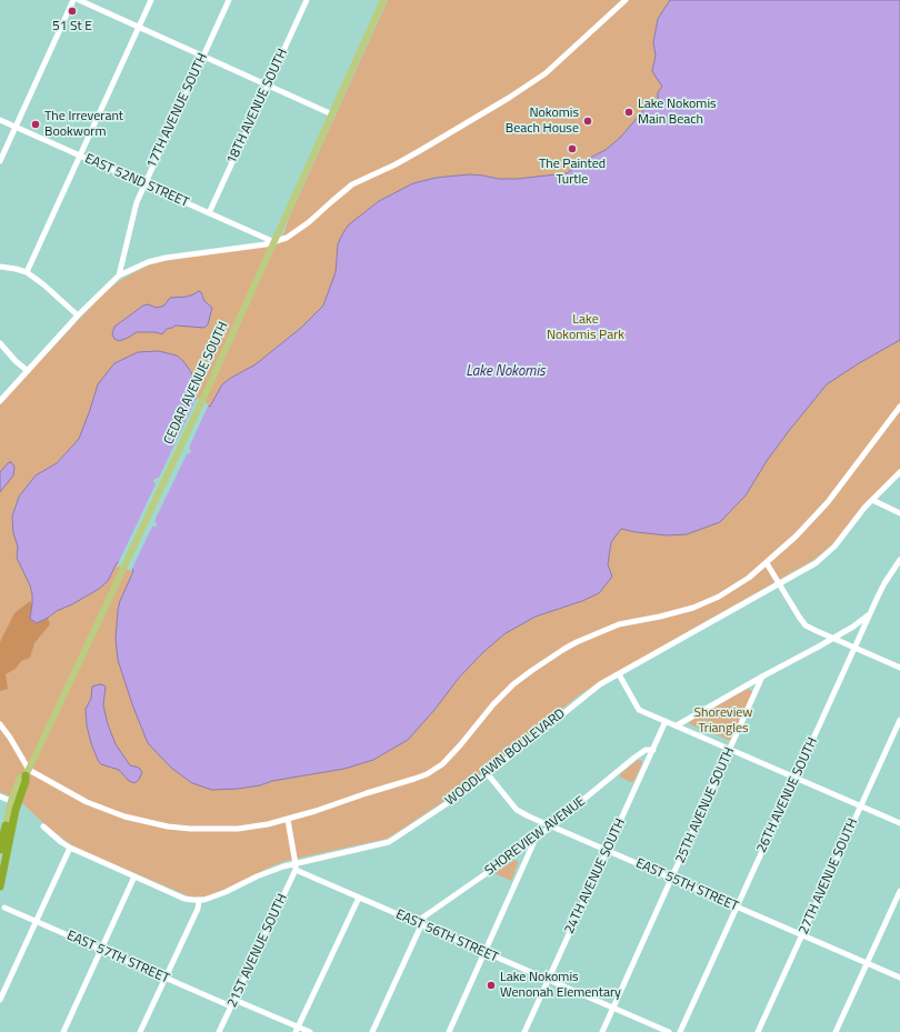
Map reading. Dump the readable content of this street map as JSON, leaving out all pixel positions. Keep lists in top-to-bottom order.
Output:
{
  "streets": {
    "highway": ["CEDAR AVENUE SOUTH"],
    "street": [
      "18TH AVENUE SOUTH",
      "17TH AVENUE SOUTH",
      "EAST 52ND STREET",
      "WOODLAWN BOULEVARD",
      "26TH AVENUE SOUTH",
      "25TH AVENUE SOUTH",
      "SHOREVIEW AVENUE",
      "24TH AVENUE SOUTH",
      "27TH AVENUE SOUTH",
      "EAST 55TH STREET",
      "EAST 56TH STREET",
      "21ST AVENUE SOUTH",
      "EAST 57TH STREET"
    ]
  },
  "crossings": [
    ["18TH AVENUE SOUTH", "EAST 52ND STREET"],
    ["17TH AVENUE SOUTH", "EAST 52ND STREET"],
    ["EAST 52ND STREET", "CEDAR AVENUE SOUTH"],
    ["WOODLAWN BOULEVARD", "EAST 55TH STREET"],
    ["WOODLAWN BOULEVARD", "EAST 56TH STREET"],
    ["WOODLAWN BOULEVARD", "21ST AVENUE SOUTH"],
    ["26TH AVENUE SOUTH", "EAST 55TH STREET"],
    ["25TH AVENUE SOUTH", "EAST 55TH STREET"],
    ["25TH AVENUE SOUTH", "EAST 56TH STREET"],
    ["SHOREVIEW AVENUE", "24TH AVENUE SOUTH"],
    ["SHOREVIEW AVENUE", "EAST 55TH STREET"],
    ["SHOREVIEW AVENUE", "EAST 56TH STREET"],
    ["24TH AVENUE SOUTH", "EAST 55TH STREET"],
    ["24TH AVENUE SOUTH", "EAST 56TH STREET"],
    ["27TH AVENUE SOUTH", "EAST 55TH STREET"],
    ["EAST 56TH STREET", "21ST AVENUE SOUTH"],
    ["21ST AVENUE SOUTH", "EAST 57TH STREET"]
  ],
  "water": ["Lake Nokomis"],
  "parks": ["Lake Nokomis Park", "Shoreview Triangles"],
  "places": [
    "51 St E",
    "Lake Nokomis Main Beach",
    "Nokomis Beach House",
    "The Irreverant Bookworm",
    "The Painted Turtle",
    "Lake Nokomis Wenonah Elementary"
  ]
}
